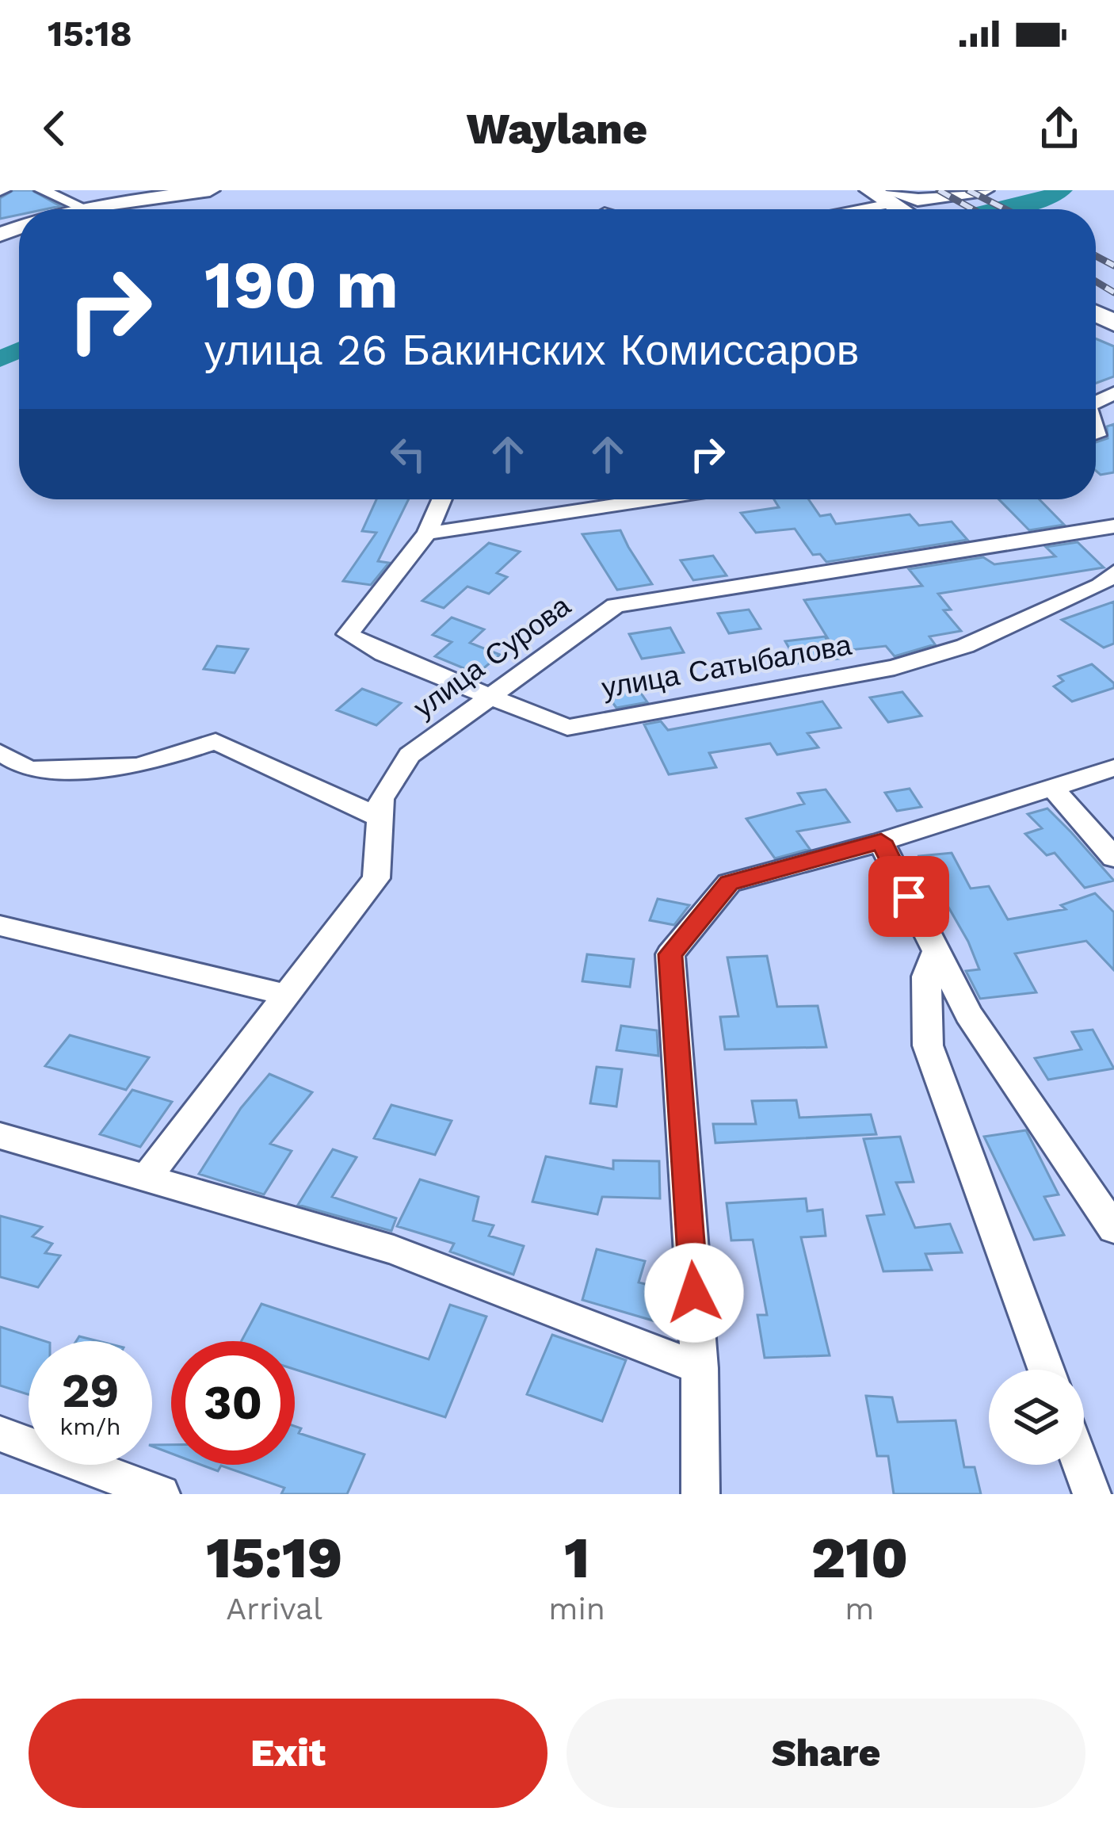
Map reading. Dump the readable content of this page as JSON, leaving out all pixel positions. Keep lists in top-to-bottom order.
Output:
{
  "streets": {
    "street": ["улица Сурова", "улица Сатыбалова"]
  },
  "crossings": [
    ["улица Сурова", "улица Сатыбалова"]
  ],
  "page": {
    "status": "15:18",
    "header": "Waylane",
    "turn": ["190 m", "улица 26 Бакинских Комиссаров"],
    "speed": "29 km/h",
    "limit": "30",
    "eta": [
      "15:19",
      "Arrival",
      "1",
      "min",
      "210",
      "m"
    ],
    "buttons": ["Exit", "Share"]
  }
}
